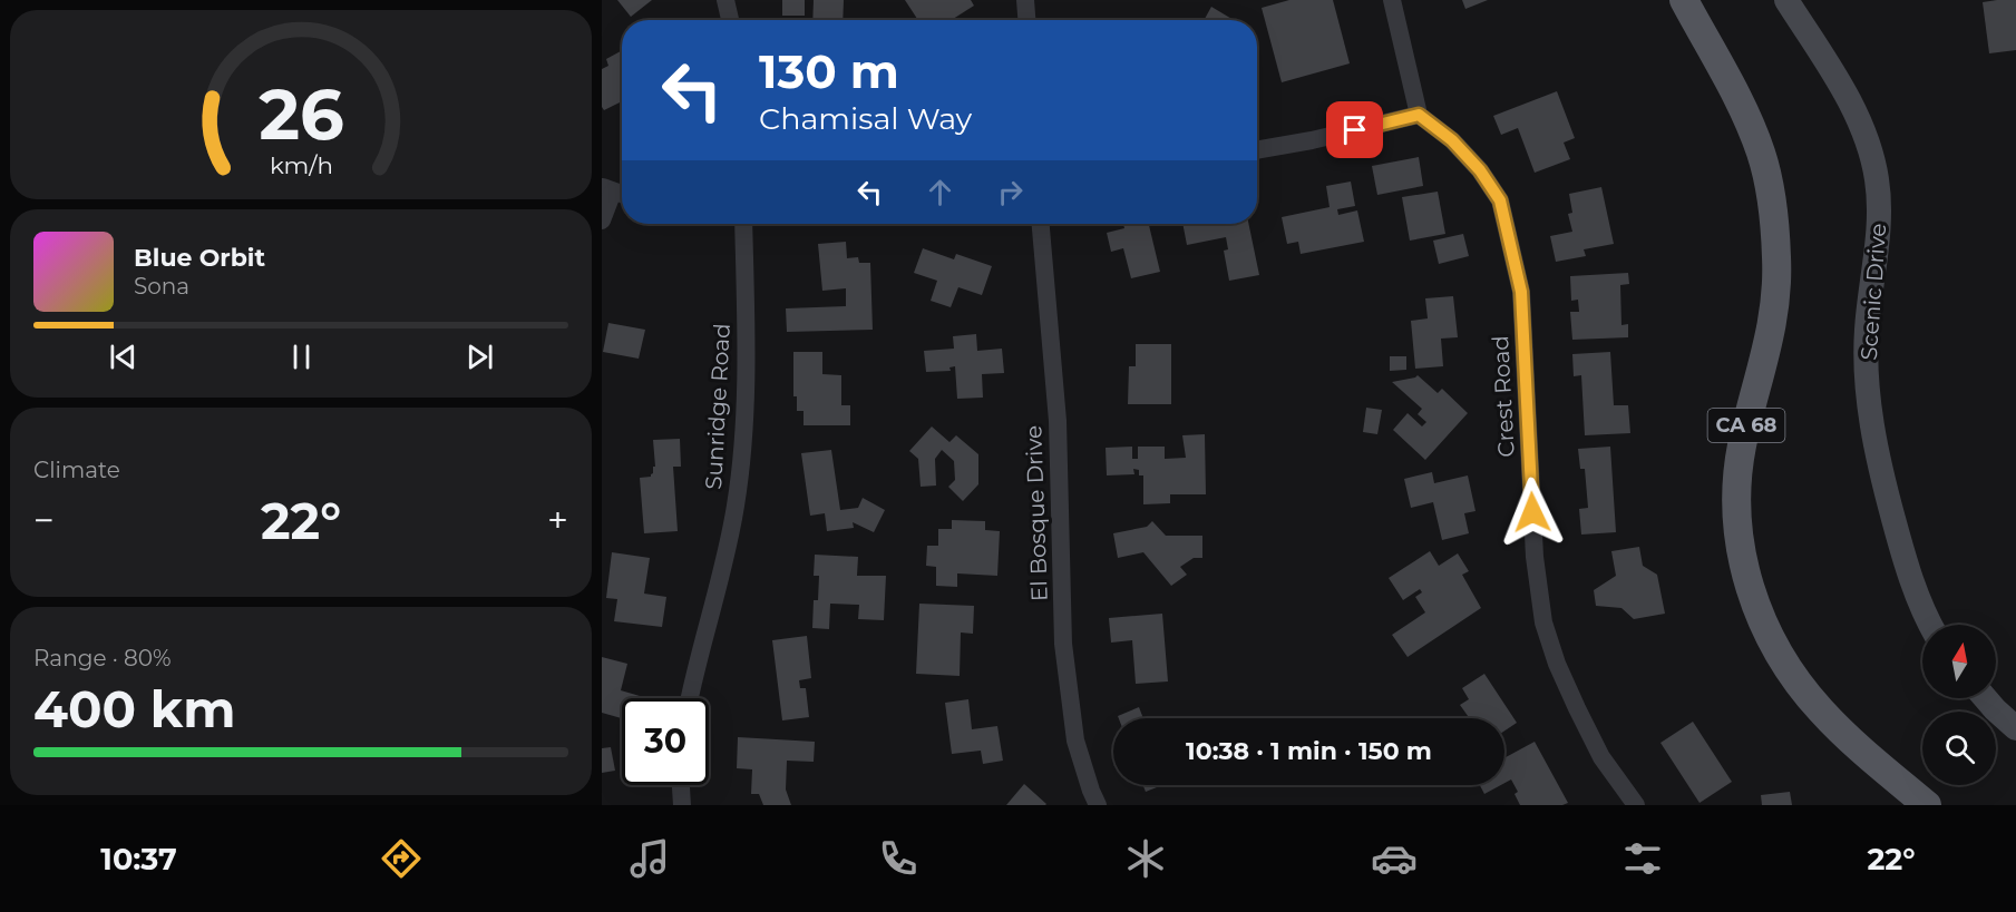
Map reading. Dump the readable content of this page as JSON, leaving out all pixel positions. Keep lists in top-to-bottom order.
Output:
{
  "streets": {
    "main road": ["CA 68"],
    "street": [
      "Scenic Drive",
      "Crest Road",
      "Sunridge Road",
      "El Bosque Drive"
    ]
  },
  "north": "top",
  "page": {
    "turn": ["130 m", "Chamisal Way"],
    "song": ["Blue Orbit", "Sona"],
    "tile": [
      "Climate",
      ["Range · 80%", "400 km"]
    ],
    "heat": ["−", "22°", "+"],
    "limit": "30",
    "trip": "10:38 · 1 min · 150 m",
    "tabs": ["10:37", "22°"],
    "gauge": ["26", "km/h"]
  }
}
